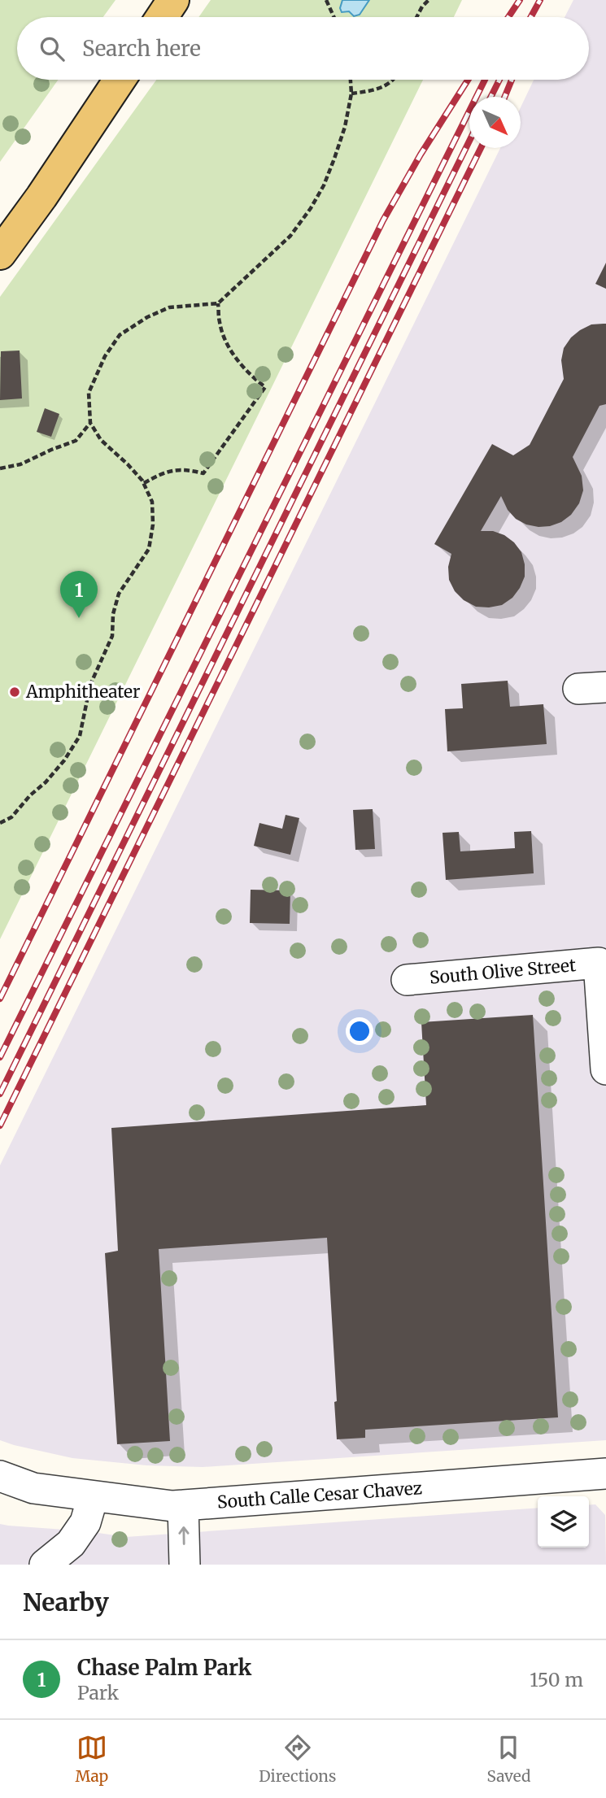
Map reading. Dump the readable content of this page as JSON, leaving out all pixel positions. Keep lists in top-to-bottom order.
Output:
{
  "streets": {
    "street": ["South Olive Street", "South Calle Cesar Chavez"]
  },
  "places": ["Amphitheater"],
  "north": "bottom right",
  "page": {
    "search": "Search here",
    "pins": "1",
    "heading": "Nearby",
    "list": [
      {
        "mark": "1",
        "name": "Chase Palm Park",
        "note": "Park",
        "value": "150 m"
      }
    ],
    "nav": ["Map", "Directions", "Saved"]
  }
}
